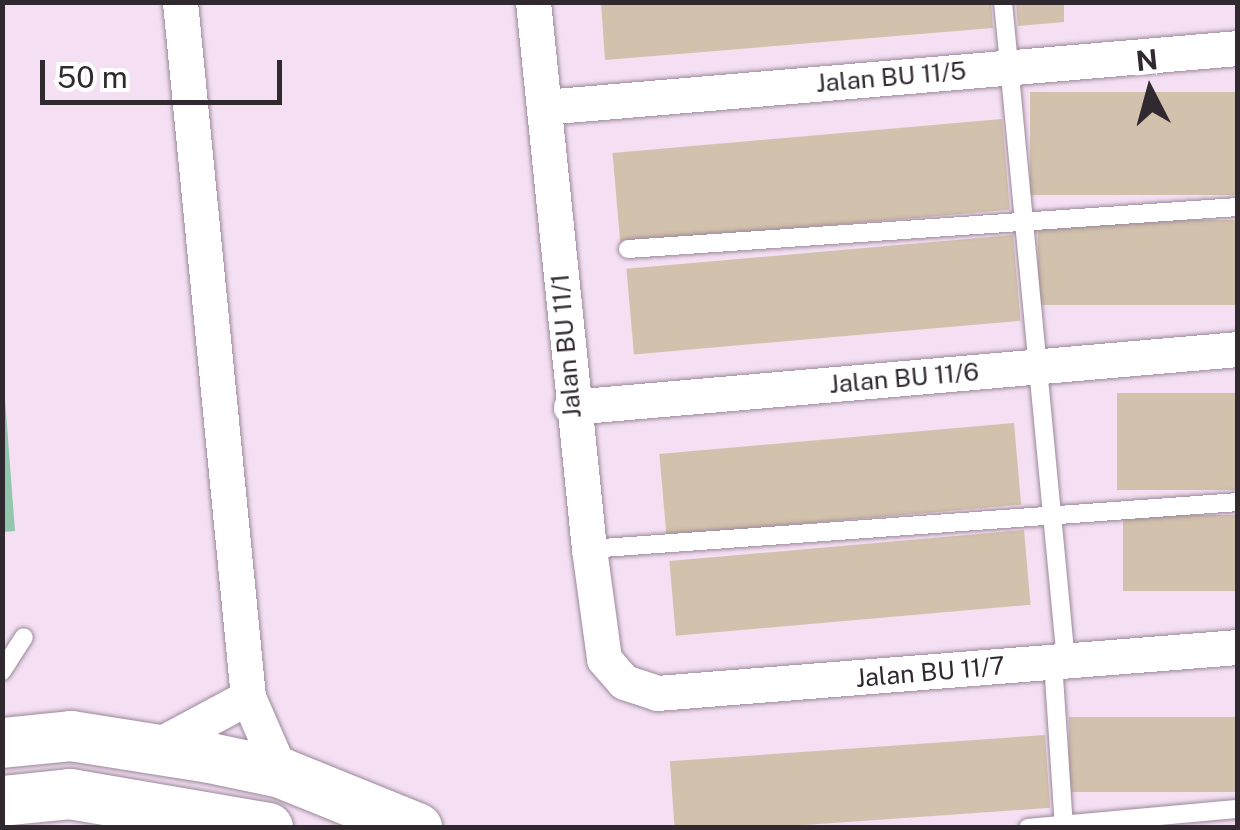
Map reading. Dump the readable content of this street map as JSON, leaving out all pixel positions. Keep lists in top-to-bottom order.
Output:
{
  "streets": {
    "street": [
      "Jalan BU 11/5",
      "Jalan BU 11/1",
      "Jalan BU 11/6",
      "Jalan BU 11/7"
    ]
  },
  "crossings": [
    ["Jalan BU 11/5", "Jalan BU 11/1"],
    ["Jalan BU 11/1", "Jalan BU 11/6"],
    ["Jalan BU 11/1", "Jalan BU 11/7"]
  ],
  "scale_bar": "50 m",
  "north": "top"
}
